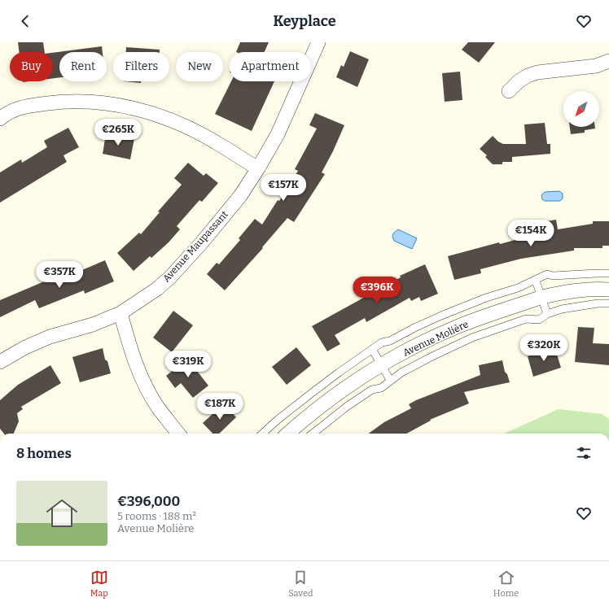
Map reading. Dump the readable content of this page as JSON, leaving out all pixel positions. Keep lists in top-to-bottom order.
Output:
{
  "streets": {
    "street": ["Avenue Maupassant", "Avenue Molière"]
  },
  "north": "bottom left",
  "page": {
    "header": "Keyplace",
    "chip": [
      "Buy",
      "Rent",
      "Filters",
      "New",
      "Apartment"
    ],
    "price": [
      "€265K",
      "€157K",
      "€154K",
      "€357K",
      "€396K",
      "€320K",
      "€319K",
      "€187K"
    ],
    "heading": "8 homes",
    "list": [
      {
        "name": "€396,000",
        "note": "5 rooms · 188 m² · Avenue Molière"
      }
    ],
    "tabs": ["Map", "Saved", "Home"]
  }
}
